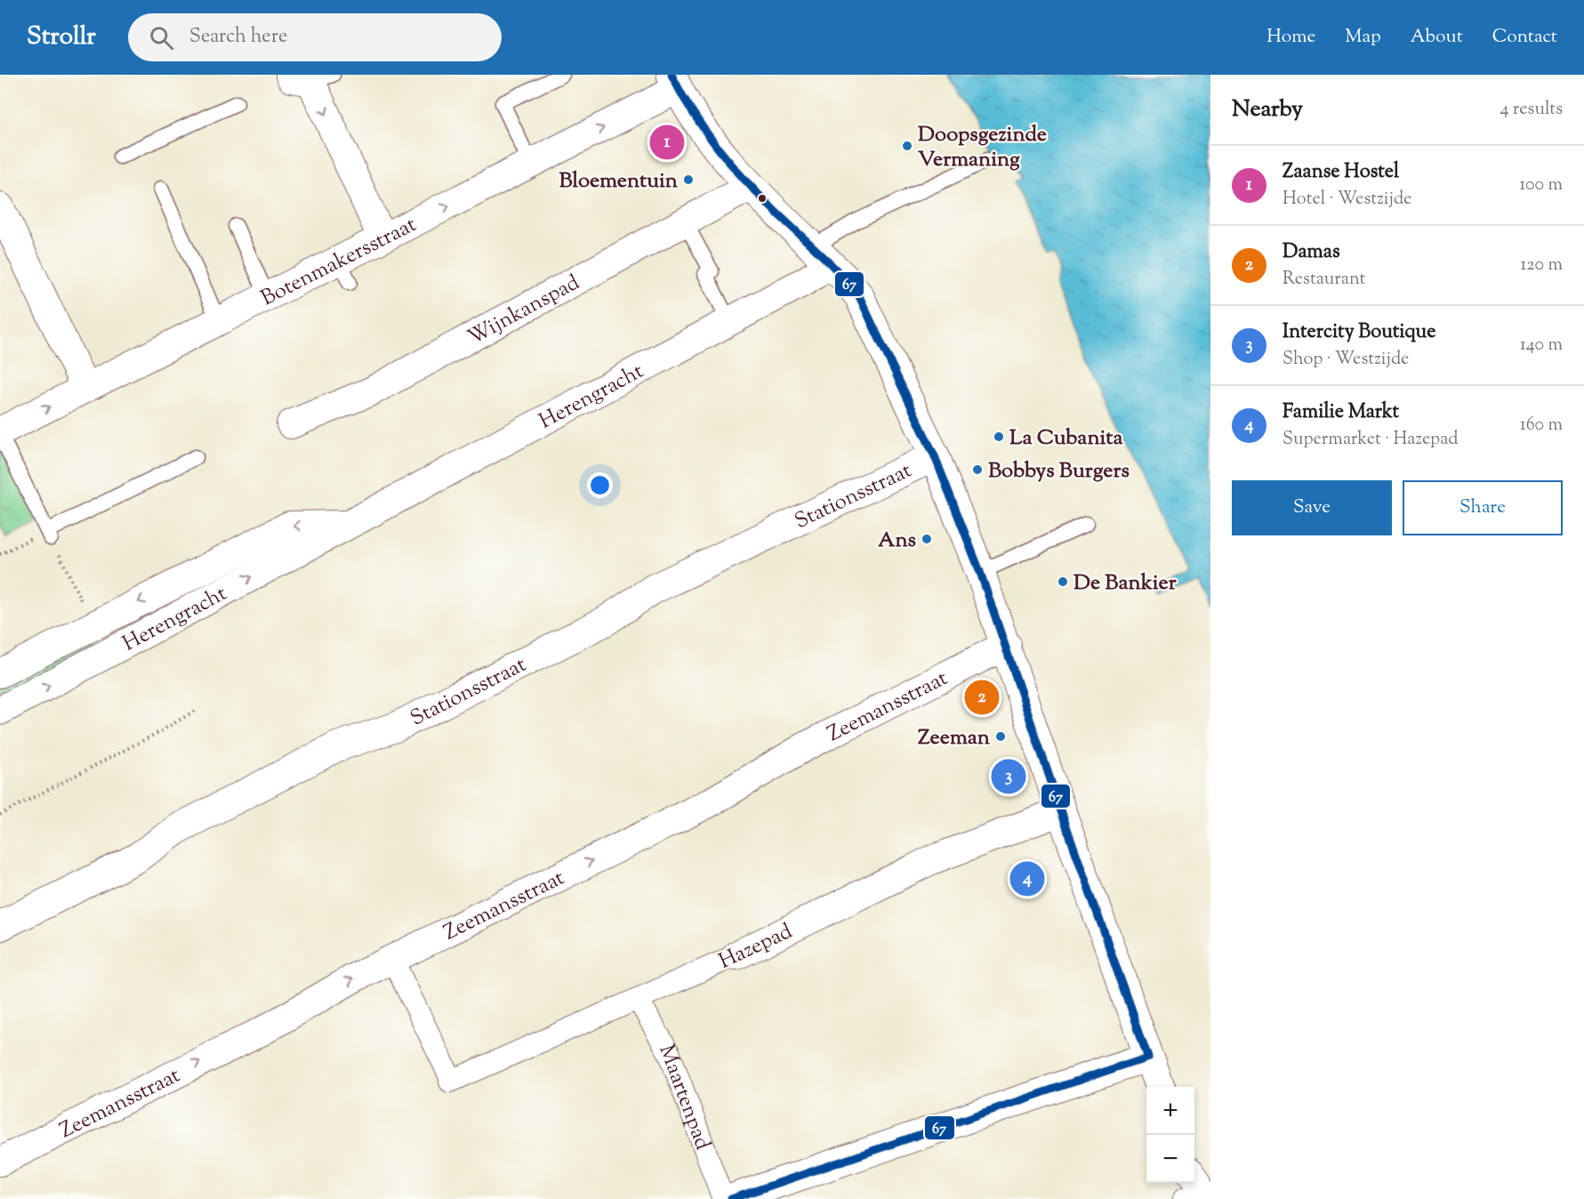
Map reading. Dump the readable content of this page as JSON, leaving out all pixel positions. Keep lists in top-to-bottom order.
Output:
{
  "streets": {
    "street": [
      "Botenmakersstraat",
      "Wijnkanspad",
      "Herengracht",
      "Stationsstraat",
      "Zeemansstraat",
      "Hazepad",
      "Maartenpad"
    ]
  },
  "crossings": [
    ["Zeemansstraat", "Hazepad"],
    ["Hazepad", "Maartenpad"]
  ],
  "one_way": ["Botenmakersstraat", "Zeemansstraat"],
  "places": [
    "Doopsgezinde Vermaning",
    "Bloementuin",
    "La Cubanita",
    "Bobbys Burgers",
    "Ans",
    "De Bankier",
    "Zeeman"
  ],
  "lines": ["transit line 67"],
  "page": {
    "header": "Strollr",
    "search": "Search here",
    "nav": [
      "Home",
      "Map",
      "About",
      "Contact"
    ],
    "heading": ["Nearby", "4 results"],
    "pins": [
      "1",
      "2",
      "3",
      "4"
    ],
    "list": [
      {
        "mark": "1",
        "name": "Zaanse Hostel",
        "note": "Hotel · Westzijde",
        "value": "100 m"
      },
      {
        "mark": "2",
        "name": "Damas",
        "note": "Restaurant",
        "value": "120 m"
      },
      {
        "mark": "3",
        "name": "Intercity Boutique",
        "note": "Shop · Westzijde",
        "value": "140 m"
      },
      {
        "mark": "4",
        "name": "Familie Markt",
        "note": "Supermarket · Hazepad",
        "value": "160 m"
      }
    ],
    "buttons": ["Save", "Share"],
    "map_buttons": ["+", "−"]
  }
}
